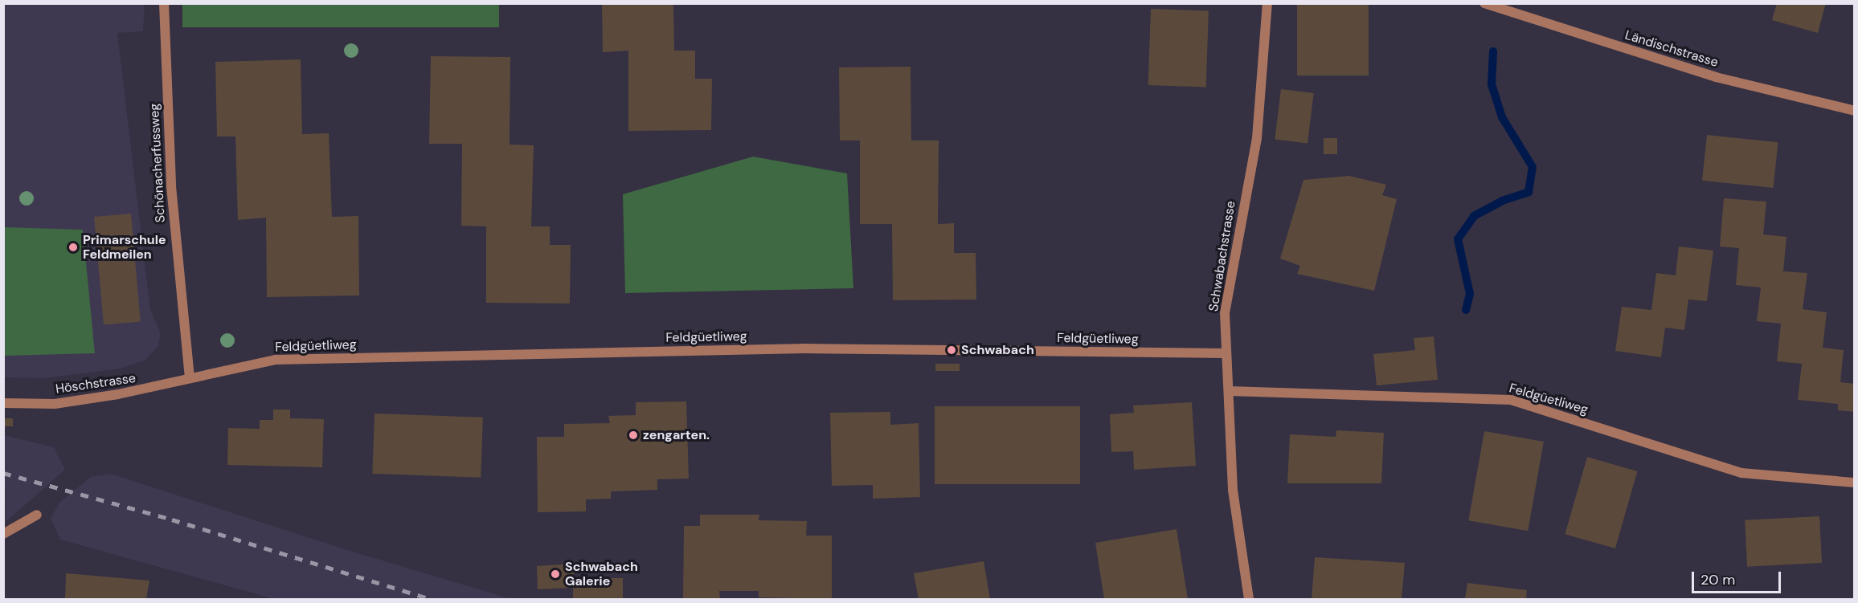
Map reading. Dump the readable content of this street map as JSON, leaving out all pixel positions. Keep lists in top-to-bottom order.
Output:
{
  "streets": {
    "street": [
      "Ländischstrasse",
      "Schönacherfussweg",
      "Schwabachstrasse",
      "Feldgüetliweg",
      "Höschstrasse"
    ]
  },
  "crossings": [
    ["Schönacherfussweg", "Feldgüetliweg"],
    ["Schönacherfussweg", "Höschstrasse"],
    ["Schwabachstrasse", "Feldgüetliweg"],
    ["Feldgüetliweg", "Höschstrasse"]
  ],
  "places": [
    "Primarschule Feldmeilen",
    "Schwabach",
    "zengarten.",
    "Schwabach Galerie"
  ],
  "scale_bar": "20 m"
}
